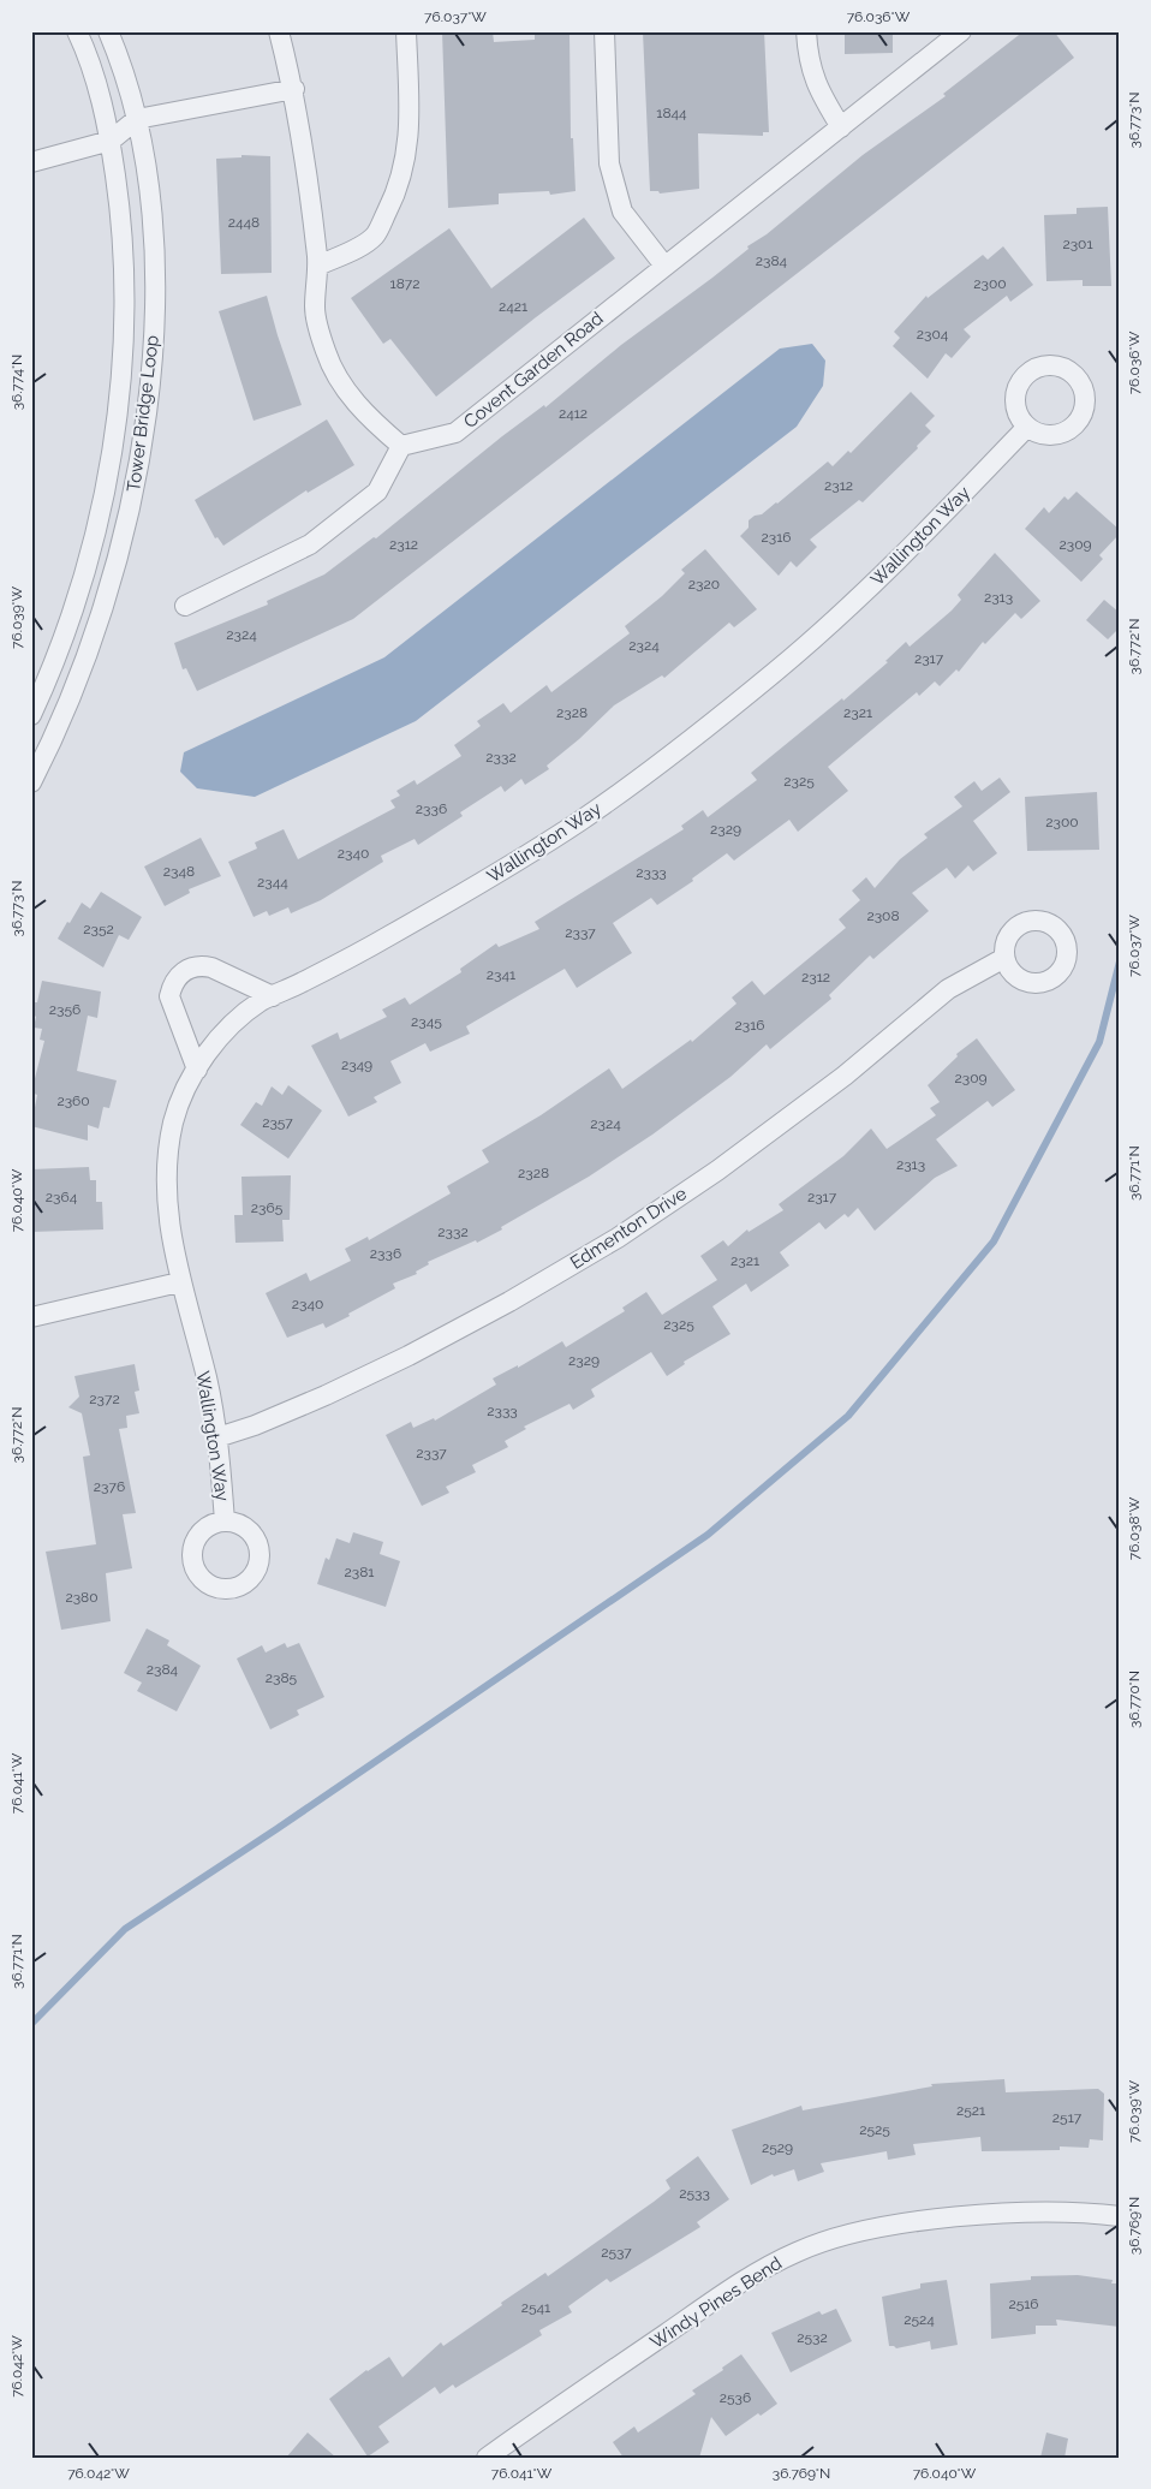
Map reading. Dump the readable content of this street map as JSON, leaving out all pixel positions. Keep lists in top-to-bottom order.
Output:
{
  "streets": {
    "street": [
      "Covent Garden Road",
      "Tower Bridge Loop",
      "Wallington Way",
      "Edmenton Drive",
      "Windy Pines Bend"
    ]
  },
  "crossings": [
    ["Wallington Way", "Edmenton Drive"]
  ],
  "house_numbers": [
    "1844",
    "2448",
    "2301",
    "2384",
    "1872",
    "2300",
    "2421",
    "2304",
    "2412",
    "2312",
    "2316",
    "2312",
    "2309",
    "2320",
    "2313",
    "2324",
    "2324",
    "2317",
    "2328",
    "2321",
    "2332",
    "2325",
    "2336",
    "2300",
    "2329",
    "2340",
    "2348",
    "2333",
    "2344",
    "2308",
    "2352",
    "2337",
    "2341",
    "2312",
    "2356",
    "2345",
    "2316",
    "2349",
    "2309",
    "2360",
    "2357",
    "2324",
    "2313",
    "2328",
    "2364",
    "2317",
    "2365",
    "2332",
    "2336",
    "2321",
    "2340",
    "2325",
    "2329",
    "2372",
    "2333",
    "2337",
    "2376",
    "2381",
    "2380",
    "2384",
    "2385",
    "2521",
    "2517",
    "2525",
    "2529",
    "2533",
    "2537",
    "2516",
    "2541",
    "2524",
    "2532",
    "2536"
  ],
  "coordinates": [
    "76.037°W",
    "76.036°W",
    "36.773°N",
    "36.774°N",
    "76.039°W",
    "36.772°N",
    "36.771°N",
    "76.040°W",
    "76.038°W",
    "36.770°N",
    "76.041°W",
    "36.769°N",
    "76.042°W"
  ]
}
